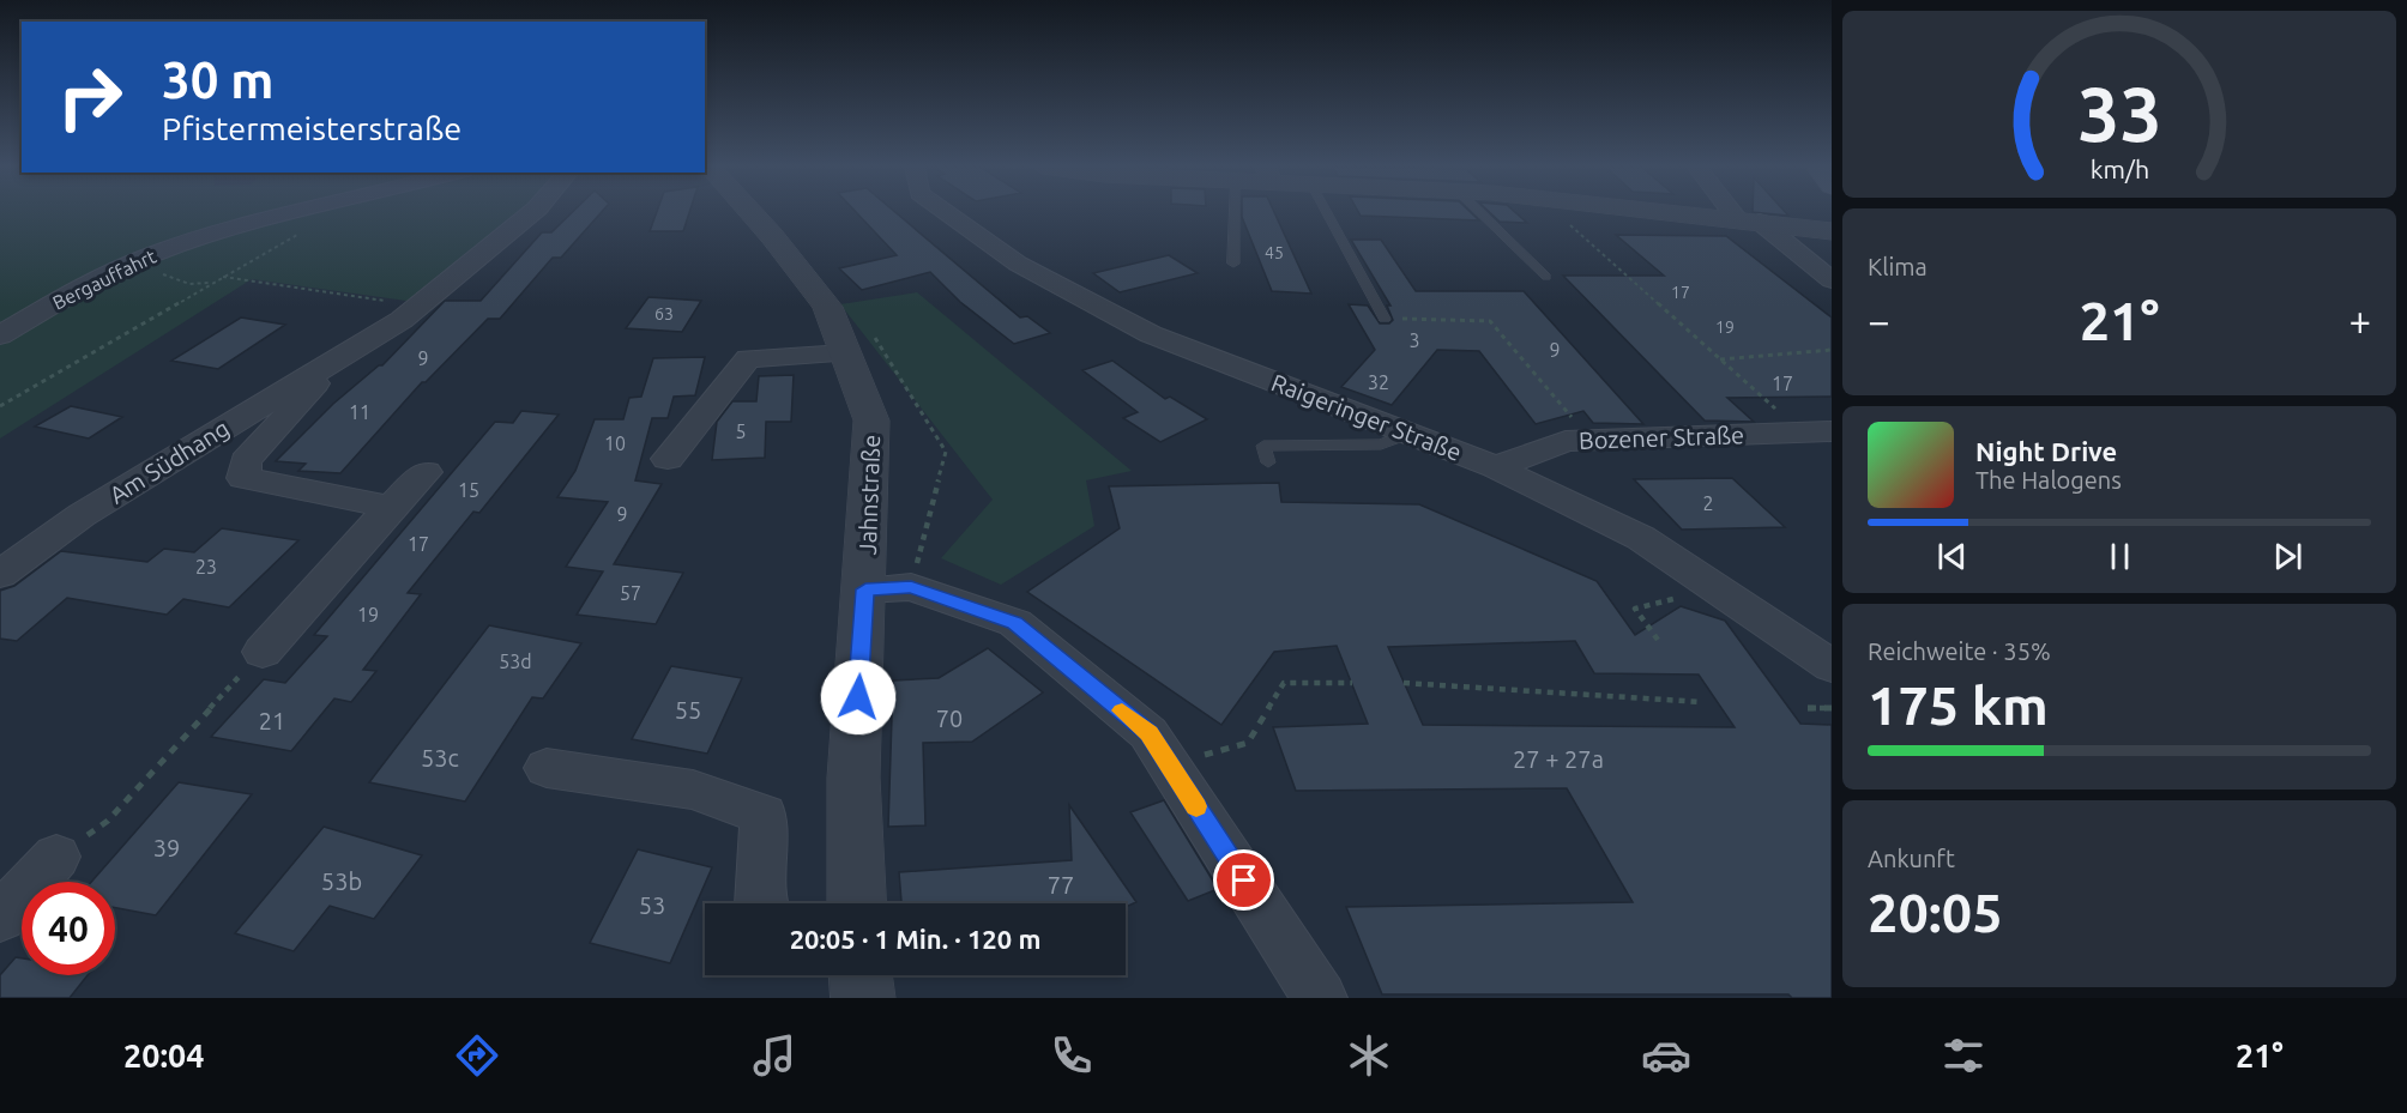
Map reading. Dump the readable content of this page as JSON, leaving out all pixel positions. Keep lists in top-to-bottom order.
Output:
{
  "streets": {
    "street": [
      "Bergauffahrt",
      "Raigeringer Straße",
      "Bozener Straße",
      "Am Südhang",
      "Jahnstraße"
    ]
  },
  "crossings": [
    ["Raigeringer Straße", "Bozener Straße"]
  ],
  "house_numbers": [
    "45",
    "17",
    "63",
    "19",
    "3",
    "9",
    "9",
    "32",
    "17",
    "11",
    "5",
    "10",
    "15",
    "2",
    "9",
    "17",
    "23",
    "57",
    "19",
    "53d",
    "55",
    "70",
    "21",
    "53c",
    "27 + 27a",
    "39",
    "53b",
    "77",
    "53"
  ],
  "page": {
    "turn": ["30 m", "Pfistermeisterstraße"],
    "tile": [
      "Klima",
      ["Reichweite · 35%", "175 km"],
      ["Ankunft", "20:05"]
    ],
    "heat": ["−", "21°", "+"],
    "song": ["Night Drive", "The Halogens"],
    "limit": "40",
    "trip": "20:05 · 1 Min. · 120 m",
    "tabs": ["20:04", "21°"],
    "gauge": ["33", "km/h"]
  }
}
